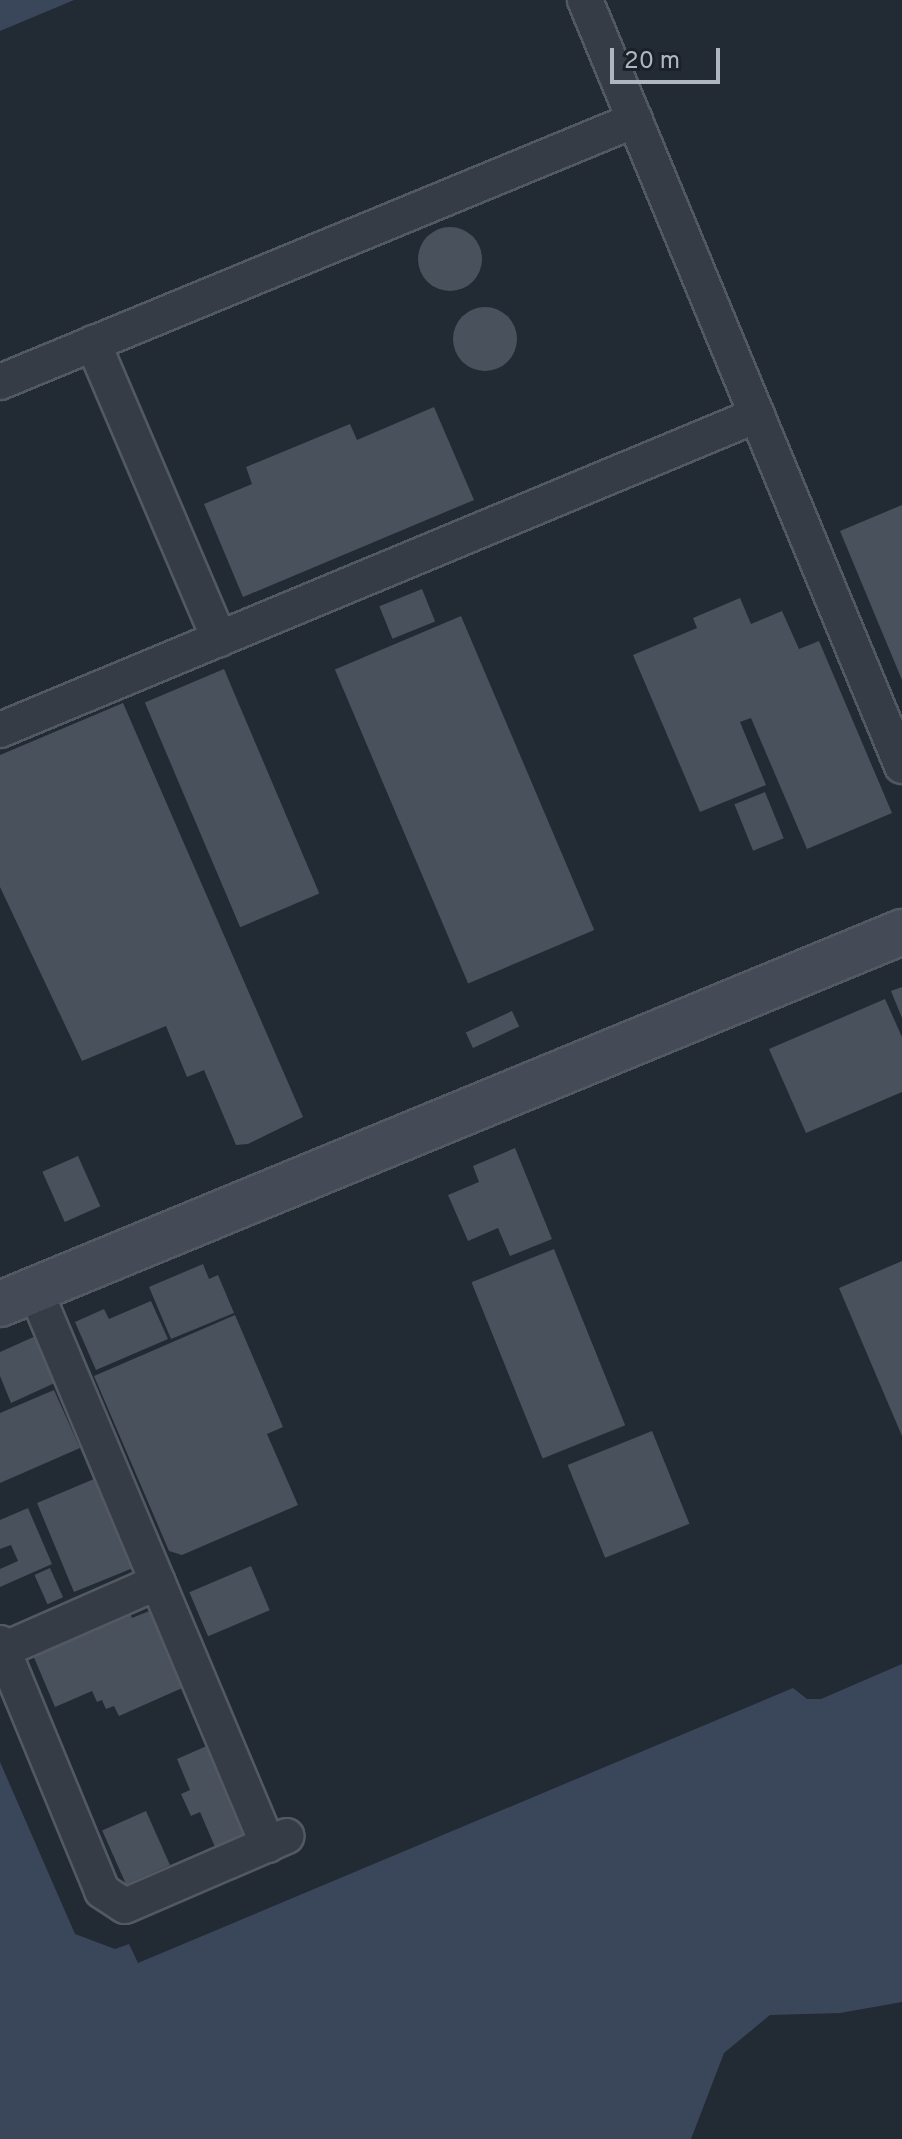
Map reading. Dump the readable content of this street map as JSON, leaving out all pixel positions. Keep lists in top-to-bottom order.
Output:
{
  "scale_bar": "20 m"
}
